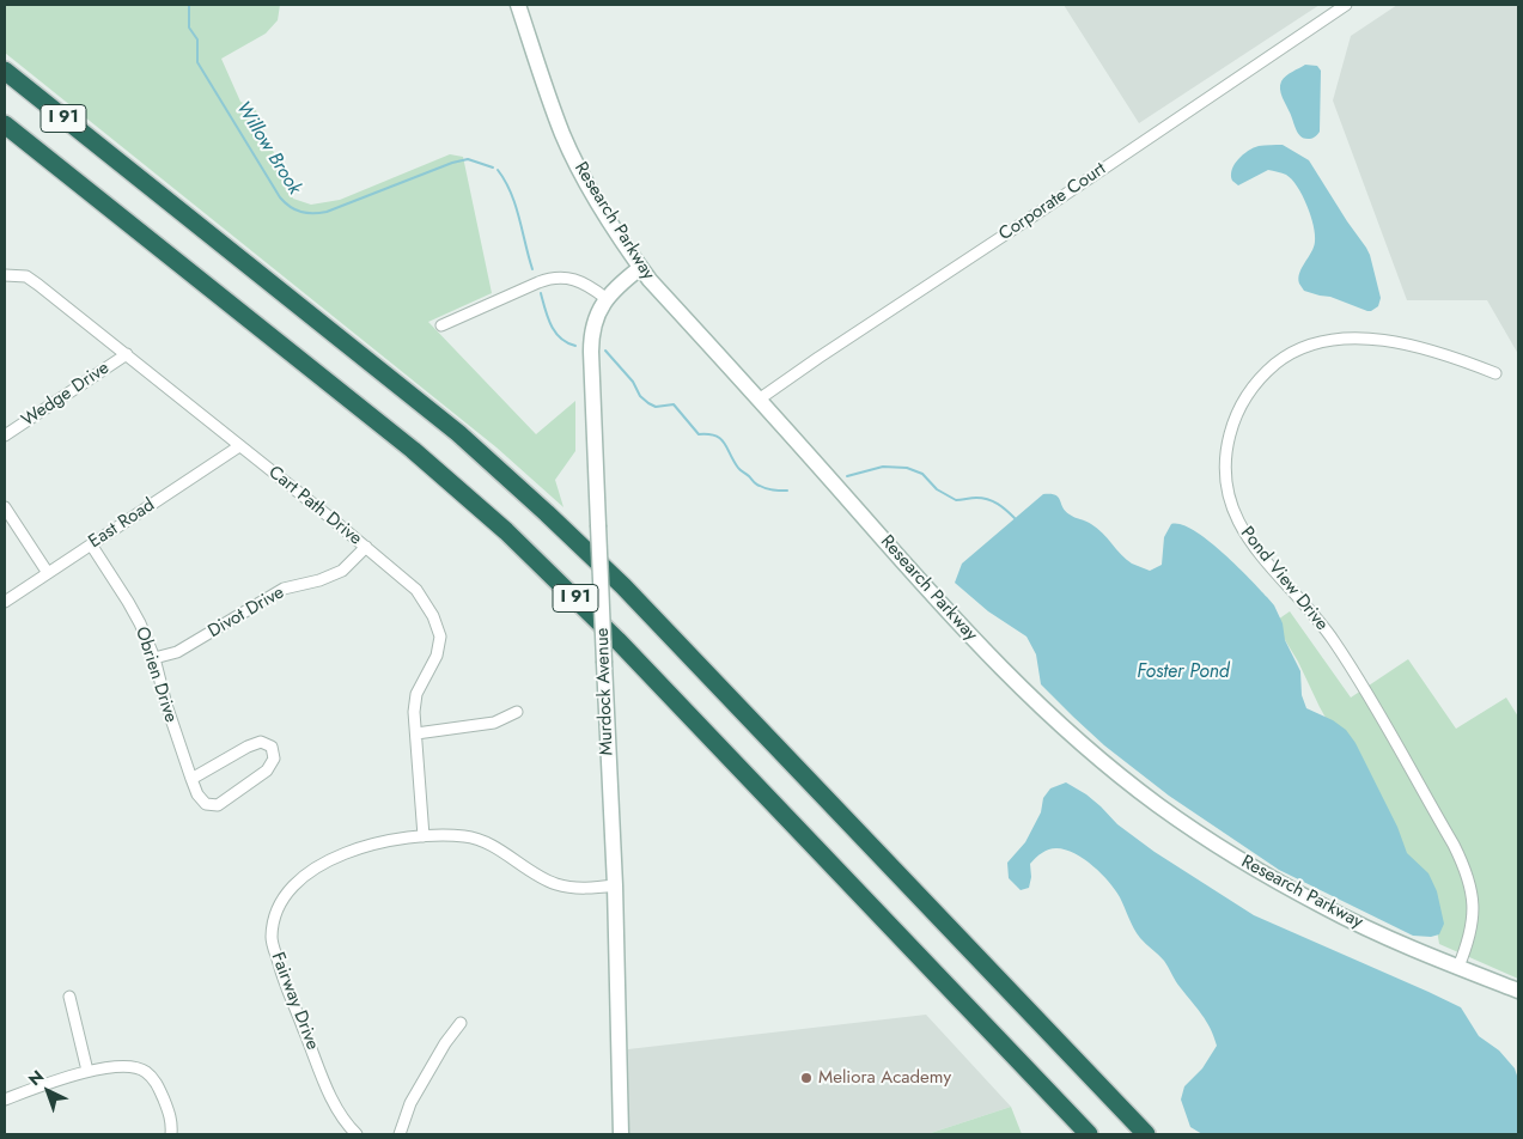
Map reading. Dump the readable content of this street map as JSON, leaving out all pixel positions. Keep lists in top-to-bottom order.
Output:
{
  "streets": {
    "highway": ["I 91"],
    "main road": ["Research Parkway", "Murdock Avenue"],
    "street": [
      "Corporate Court",
      "Wedge Drive",
      "Cart Path Drive",
      "East Road",
      "Pond View Drive",
      "Divot Drive",
      "Obrien Drive",
      "Fairway Drive"
    ]
  },
  "crossings": [
    ["Corporate Court", "Research Parkway"],
    ["Research Parkway", "Pond View Drive"],
    ["Research Parkway", "Murdock Avenue"],
    ["Wedge Drive", "Cart Path Drive"],
    ["Cart Path Drive", "East Road"],
    ["Cart Path Drive", "Divot Drive"],
    ["Cart Path Drive", "Fairway Drive"],
    ["East Road", "Obrien Drive"],
    ["Divot Drive", "Obrien Drive"],
    ["Murdock Avenue", "Fairway Drive"]
  ],
  "water": ["Willow Brook", "Foster Pond"],
  "places": ["Meliora Academy"],
  "north": "top left"
}
